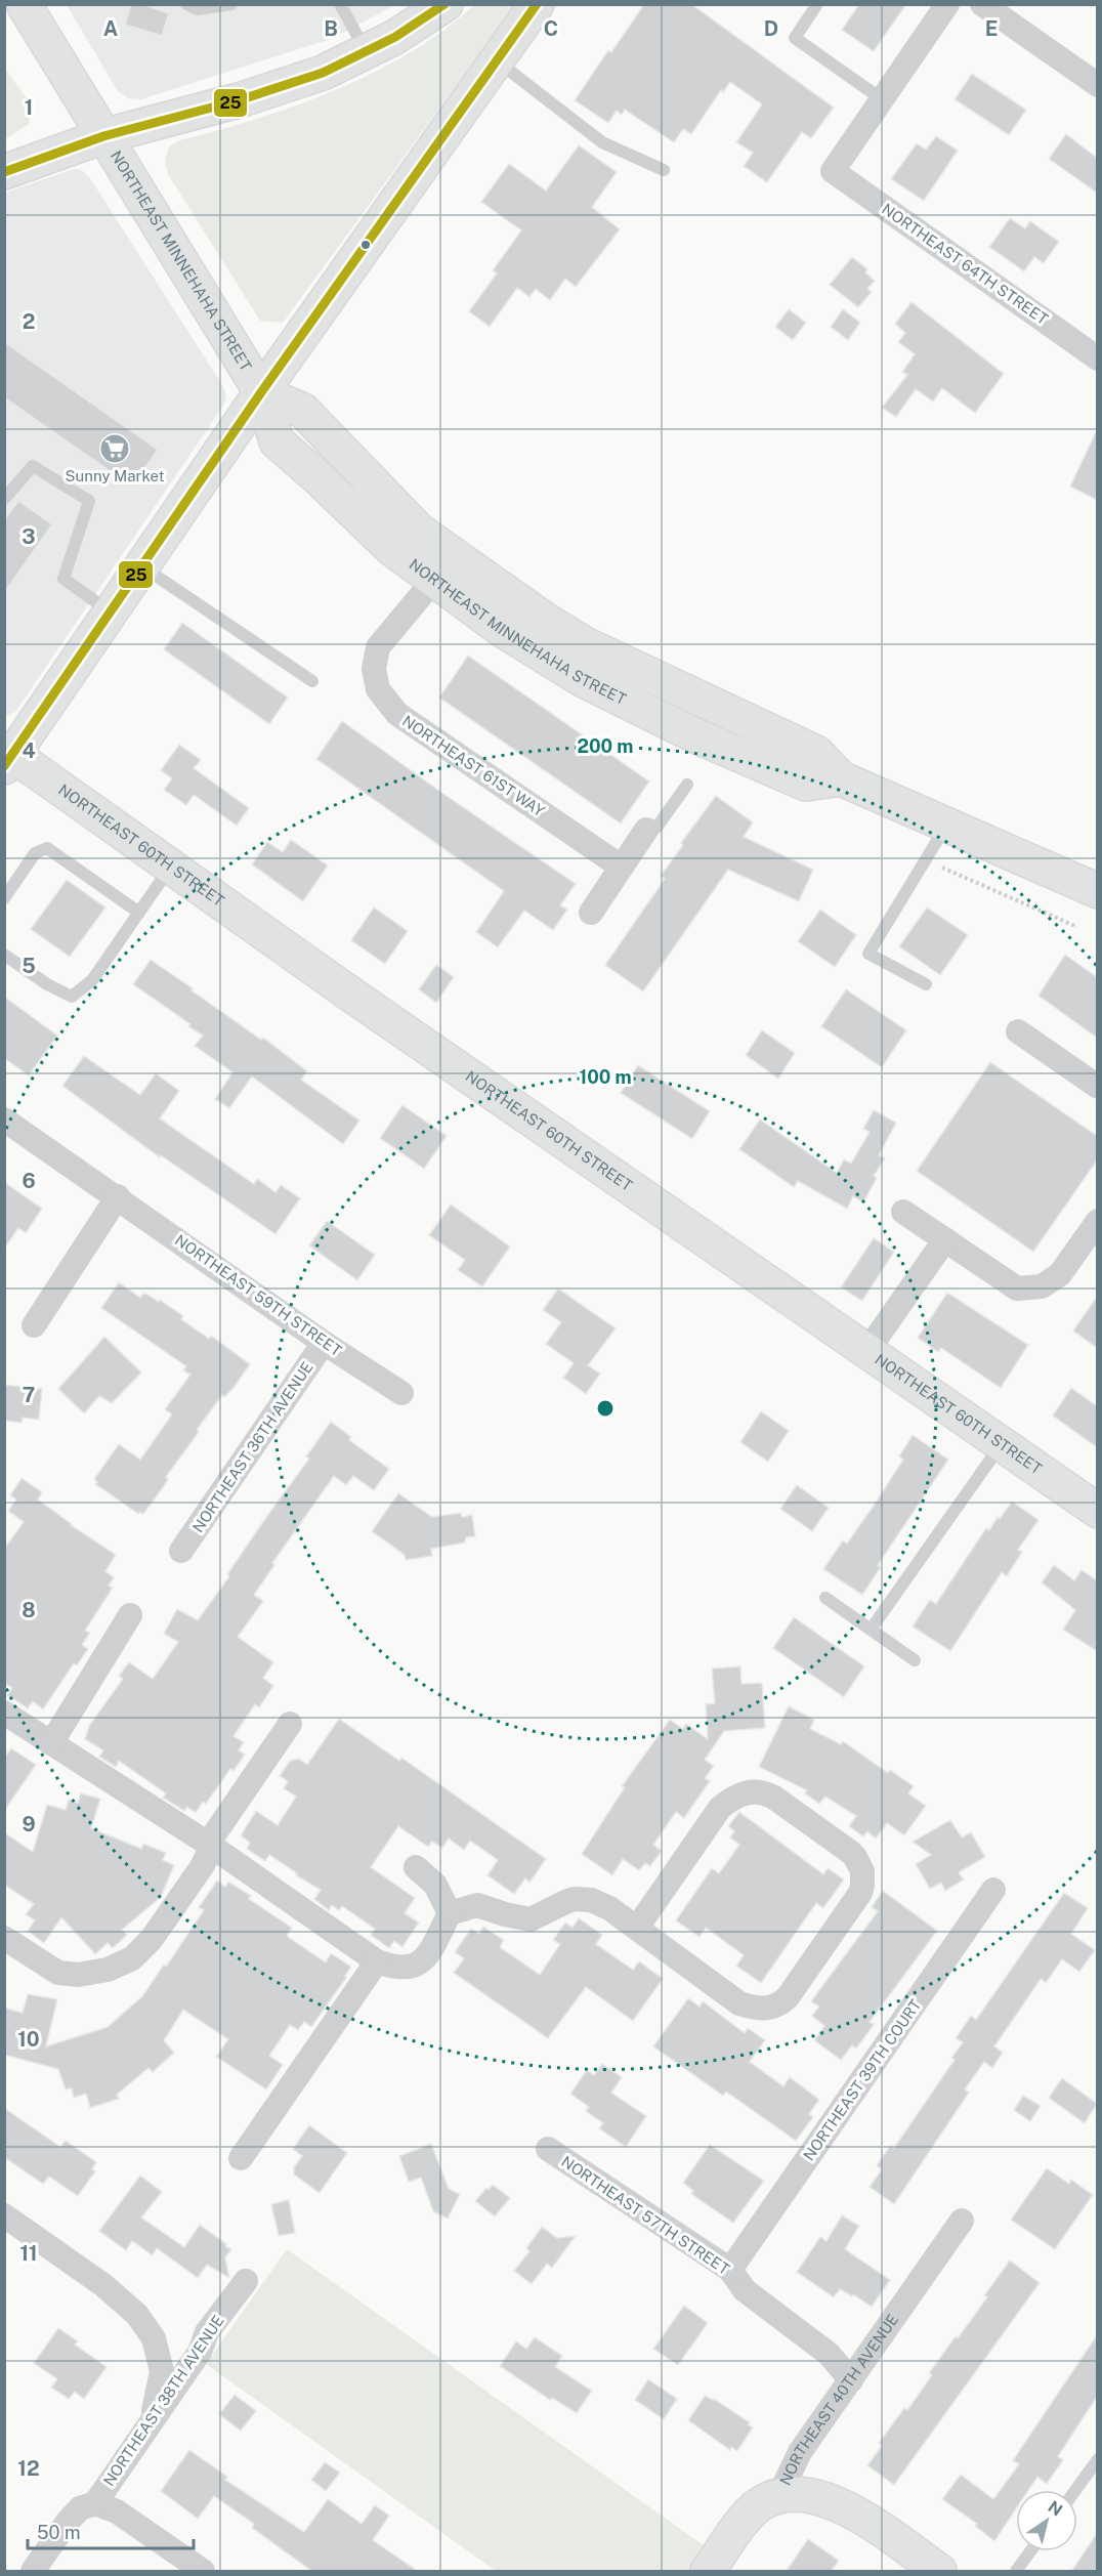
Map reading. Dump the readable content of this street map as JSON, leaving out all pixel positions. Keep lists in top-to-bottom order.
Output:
{
  "streets": {
    "main road": ["NORTHEAST MINNEHAHA STREET", "NORTHEAST 60TH STREET", "NORTHEAST 40TH AVENUE"],
    "street": [
      "NORTHEAST 64TH STREET",
      "NORTHEAST 61ST WAY",
      "NORTHEAST 59TH STREET",
      "NORTHEAST 36TH AVENUE",
      "NORTHEAST 39TH COURT",
      "NORTHEAST 57TH STREET",
      "NORTHEAST 38TH AVENUE"
    ]
  },
  "crossings": [
    ["NORTHEAST MINNEHAHA STREET", "NORTHEAST 61ST WAY"],
    ["NORTHEAST 59TH STREET", "NORTHEAST 36TH AVENUE"],
    ["NORTHEAST 39TH COURT", "NORTHEAST 57TH STREET"],
    ["NORTHEAST 57TH STREET", "NORTHEAST 40TH AVENUE"]
  ],
  "places": {
    "supermarket": ["Sunny Market"]
  },
  "lines": ["transit line 25"],
  "scale_bar": "50 m",
  "north": "top right",
  "grid": {
    "columns": [
      "A",
      "B",
      "C",
      "D",
      "E"
    ],
    "rows": [
      "1",
      "2",
      "3",
      "4",
      "5",
      "6",
      "7",
      "8",
      "9",
      "10",
      "11",
      "12"
    ]
  },
  "rings": ["200 m", "100 m"]
}
